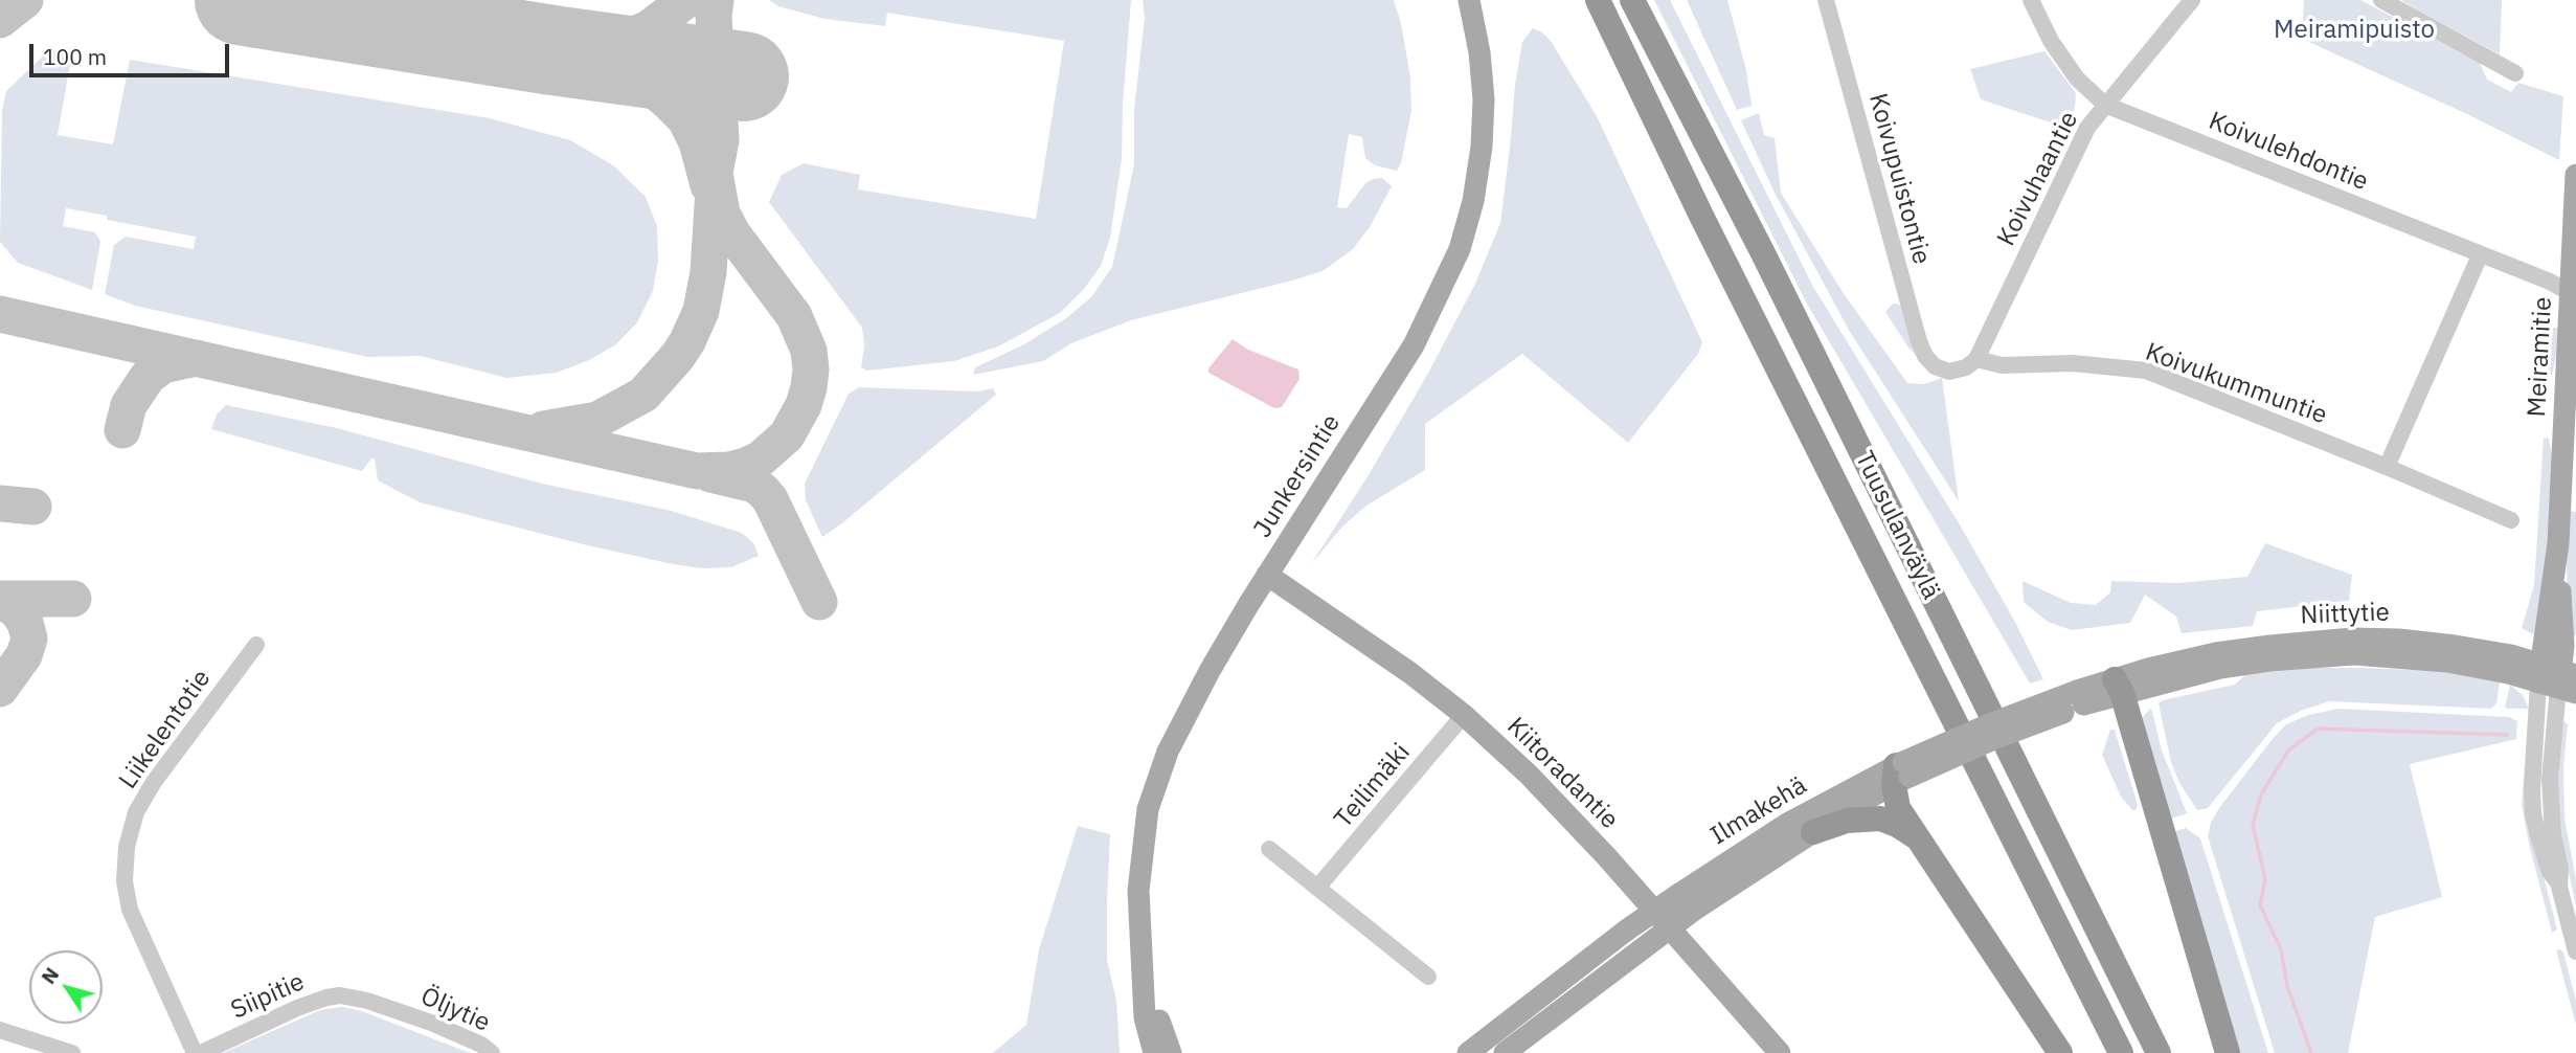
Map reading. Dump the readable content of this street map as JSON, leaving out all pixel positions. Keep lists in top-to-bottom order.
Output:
{
  "streets": {
    "highway": ["Tuusulanväylä"],
    "main road": [
      "Meiramitie",
      "Junkersintie",
      "Niittytie",
      "Kiitoradantie",
      "Ilmakehä"
    ],
    "street": [
      "Koivulehdontie",
      "Koivupuistontie",
      "Koivuhaantie",
      "Koivukummuntie",
      "Liikelentotie",
      "Teilimäki",
      "Siipitie",
      "Öljytie"
    ]
  },
  "crossings": [
    ["Koivulehdontie", "Koivuhaantie"],
    ["Koivulehdontie", "Meiramitie"],
    ["Koivupuistontie", "Koivukummuntie"],
    ["Koivuhaantie", "Koivukummuntie"],
    ["Meiramitie", "Niittytie"],
    ["Junkersintie", "Kiitoradantie"],
    ["Niittytie", "Ilmakehä"],
    ["Kiitoradantie", "Teilimäki"],
    ["Siipitie", "Öljytie"]
  ],
  "parks": ["Meiramipuisto"],
  "scale_bar": "100 m",
  "north": "top left"
}
